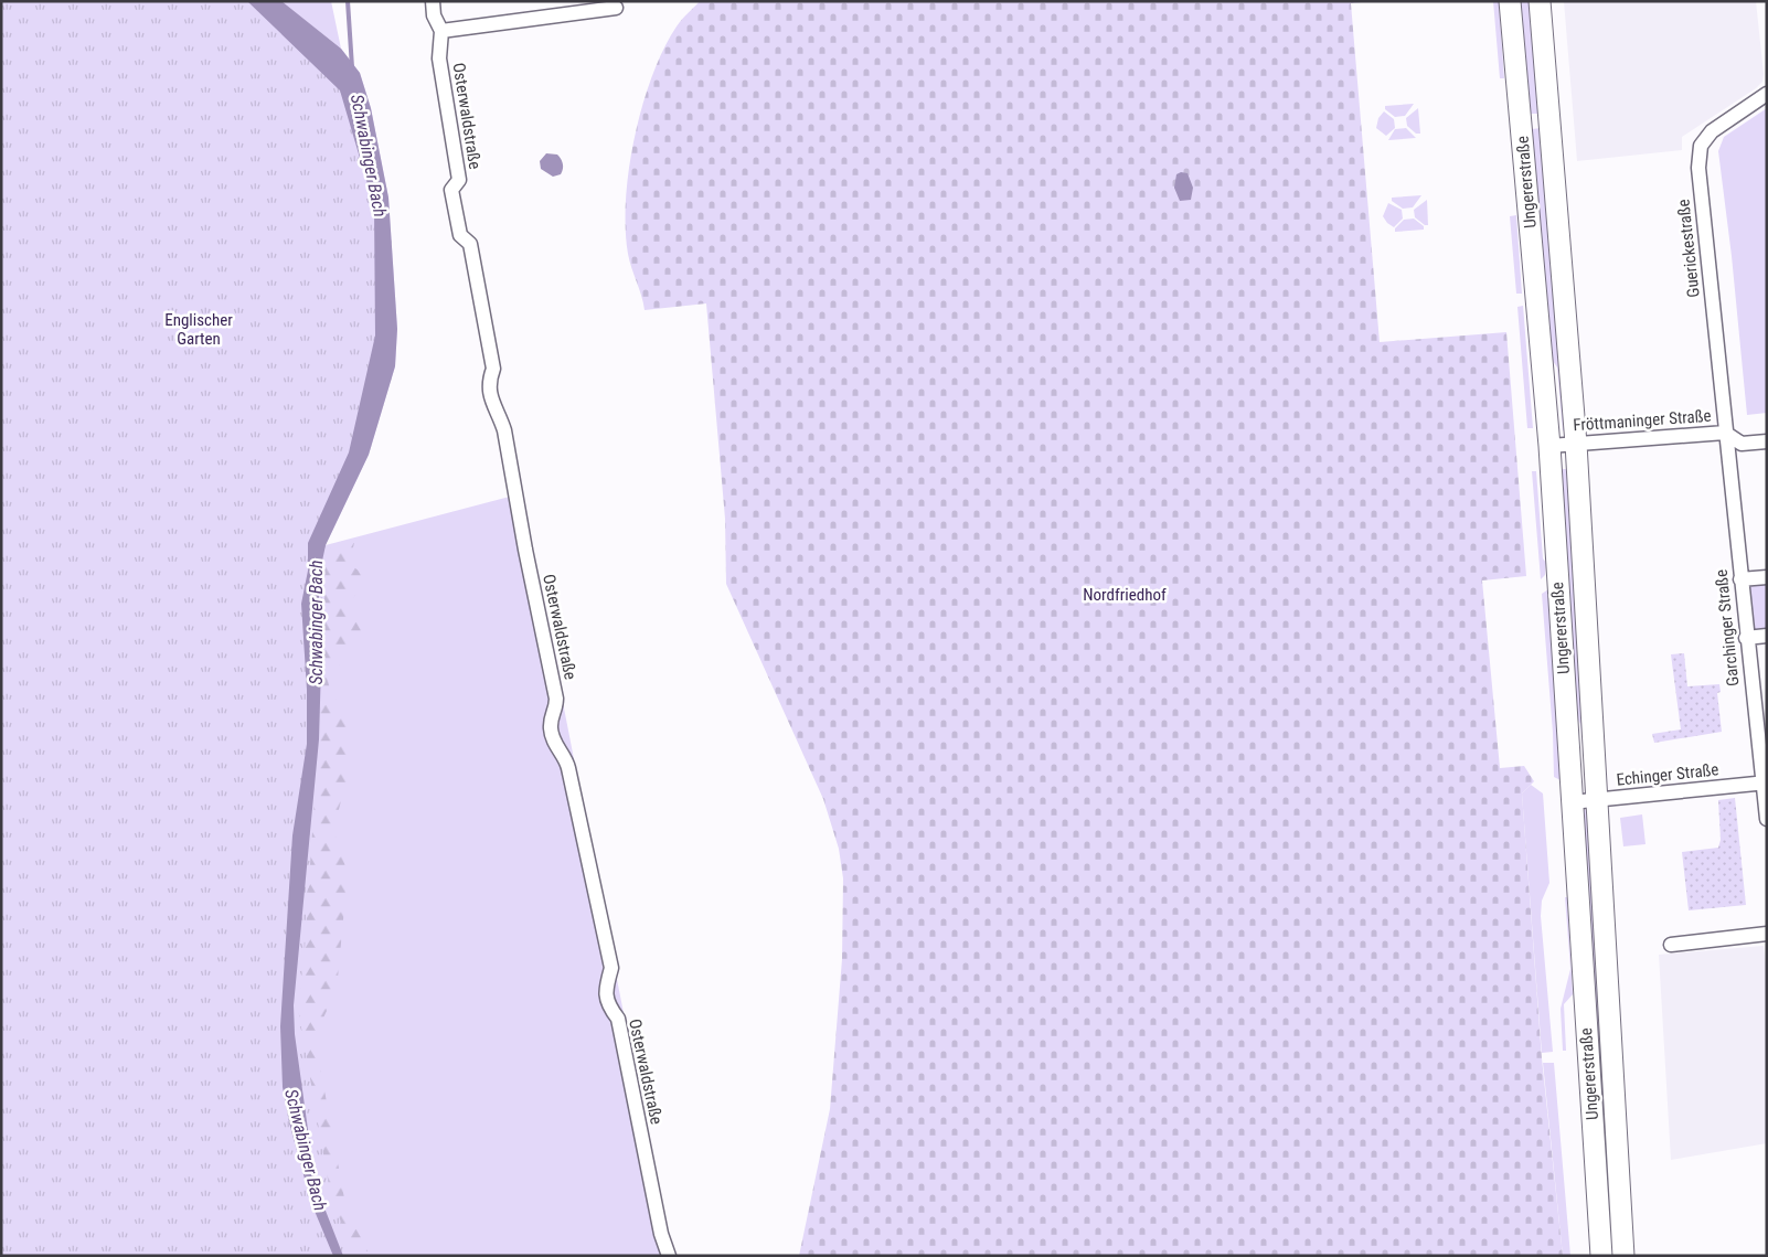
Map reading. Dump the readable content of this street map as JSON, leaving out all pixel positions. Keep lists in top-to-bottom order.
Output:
{
  "streets": {
    "main road": ["Ungererstraße"],
    "street": [
      "Osterwaldstraße",
      "Guerickestraße",
      "Fröttmaninger Straße",
      "Garchinger Straße",
      "Echinger Straße"
    ]
  },
  "crossings": [
    ["Ungererstraße", "Fröttmaninger Straße"],
    ["Ungererstraße", "Echinger Straße"],
    ["Guerickestraße", "Fröttmaninger Straße"],
    ["Guerickestraße", "Garchinger Straße"],
    ["Fröttmaninger Straße", "Garchinger Straße"],
    ["Garchinger Straße", "Echinger Straße"]
  ],
  "water": ["Schwabinger Bach"],
  "parks": ["Englischer Garten", "Nordfriedhof"]
}
